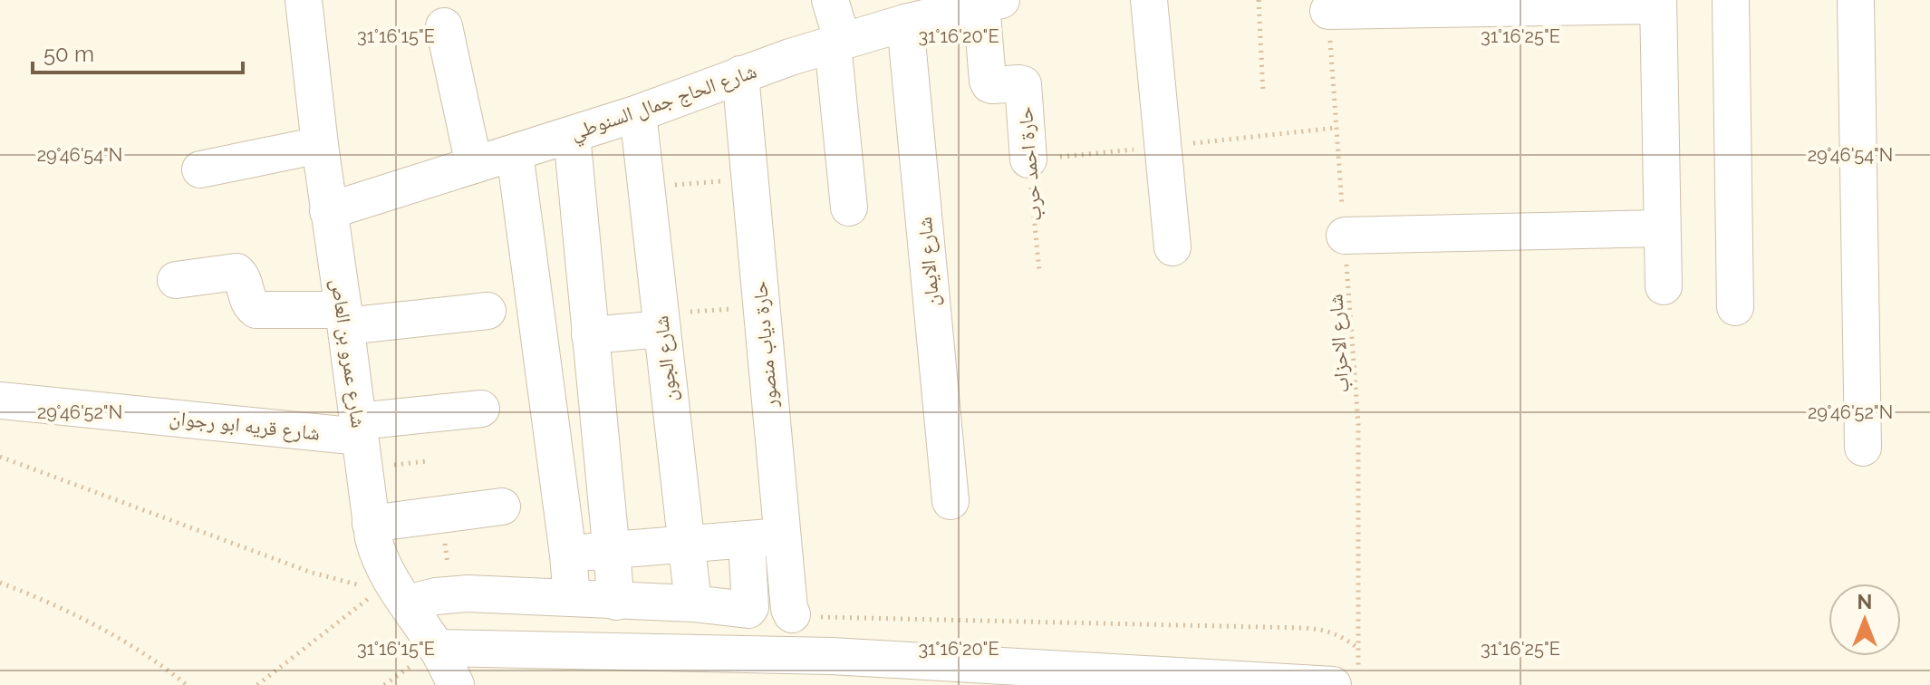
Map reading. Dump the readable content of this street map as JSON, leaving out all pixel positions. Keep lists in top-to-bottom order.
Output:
{
  "streets": {
    "street": [
      "شارع الحاج جمال السنوطي",
      "حارة احمد حرب",
      "شارع الايمان",
      "حارة دياب منصور",
      "شارع عمرو بن العاص",
      "شارع الجون",
      "شارع قريه ابو رجوان"
    ],
    "path": ["شارع الاحزاب"]
  },
  "crossings": [
    ["شارع الحاج جمال السنوطي", "حارة احمد حرب"],
    ["شارع الحاج جمال السنوطي", "شارع الايمان"],
    ["شارع الحاج جمال السنوطي", "حارة دياب منصور"],
    ["شارع الحاج جمال السنوطي", "شارع عمرو بن العاص"],
    ["شارع الحاج جمال السنوطي", "شارع الجون"],
    ["شارع عمرو بن العاص", "شارع قريه ابو رجوان"]
  ],
  "scale_bar": "50 m",
  "north": "top",
  "coordinates": [
    "31°16'15\"E",
    "31°16'20\"E",
    "31°16'25\"E",
    "29°46'54\"N",
    "29°46'52\"N"
  ]
}
